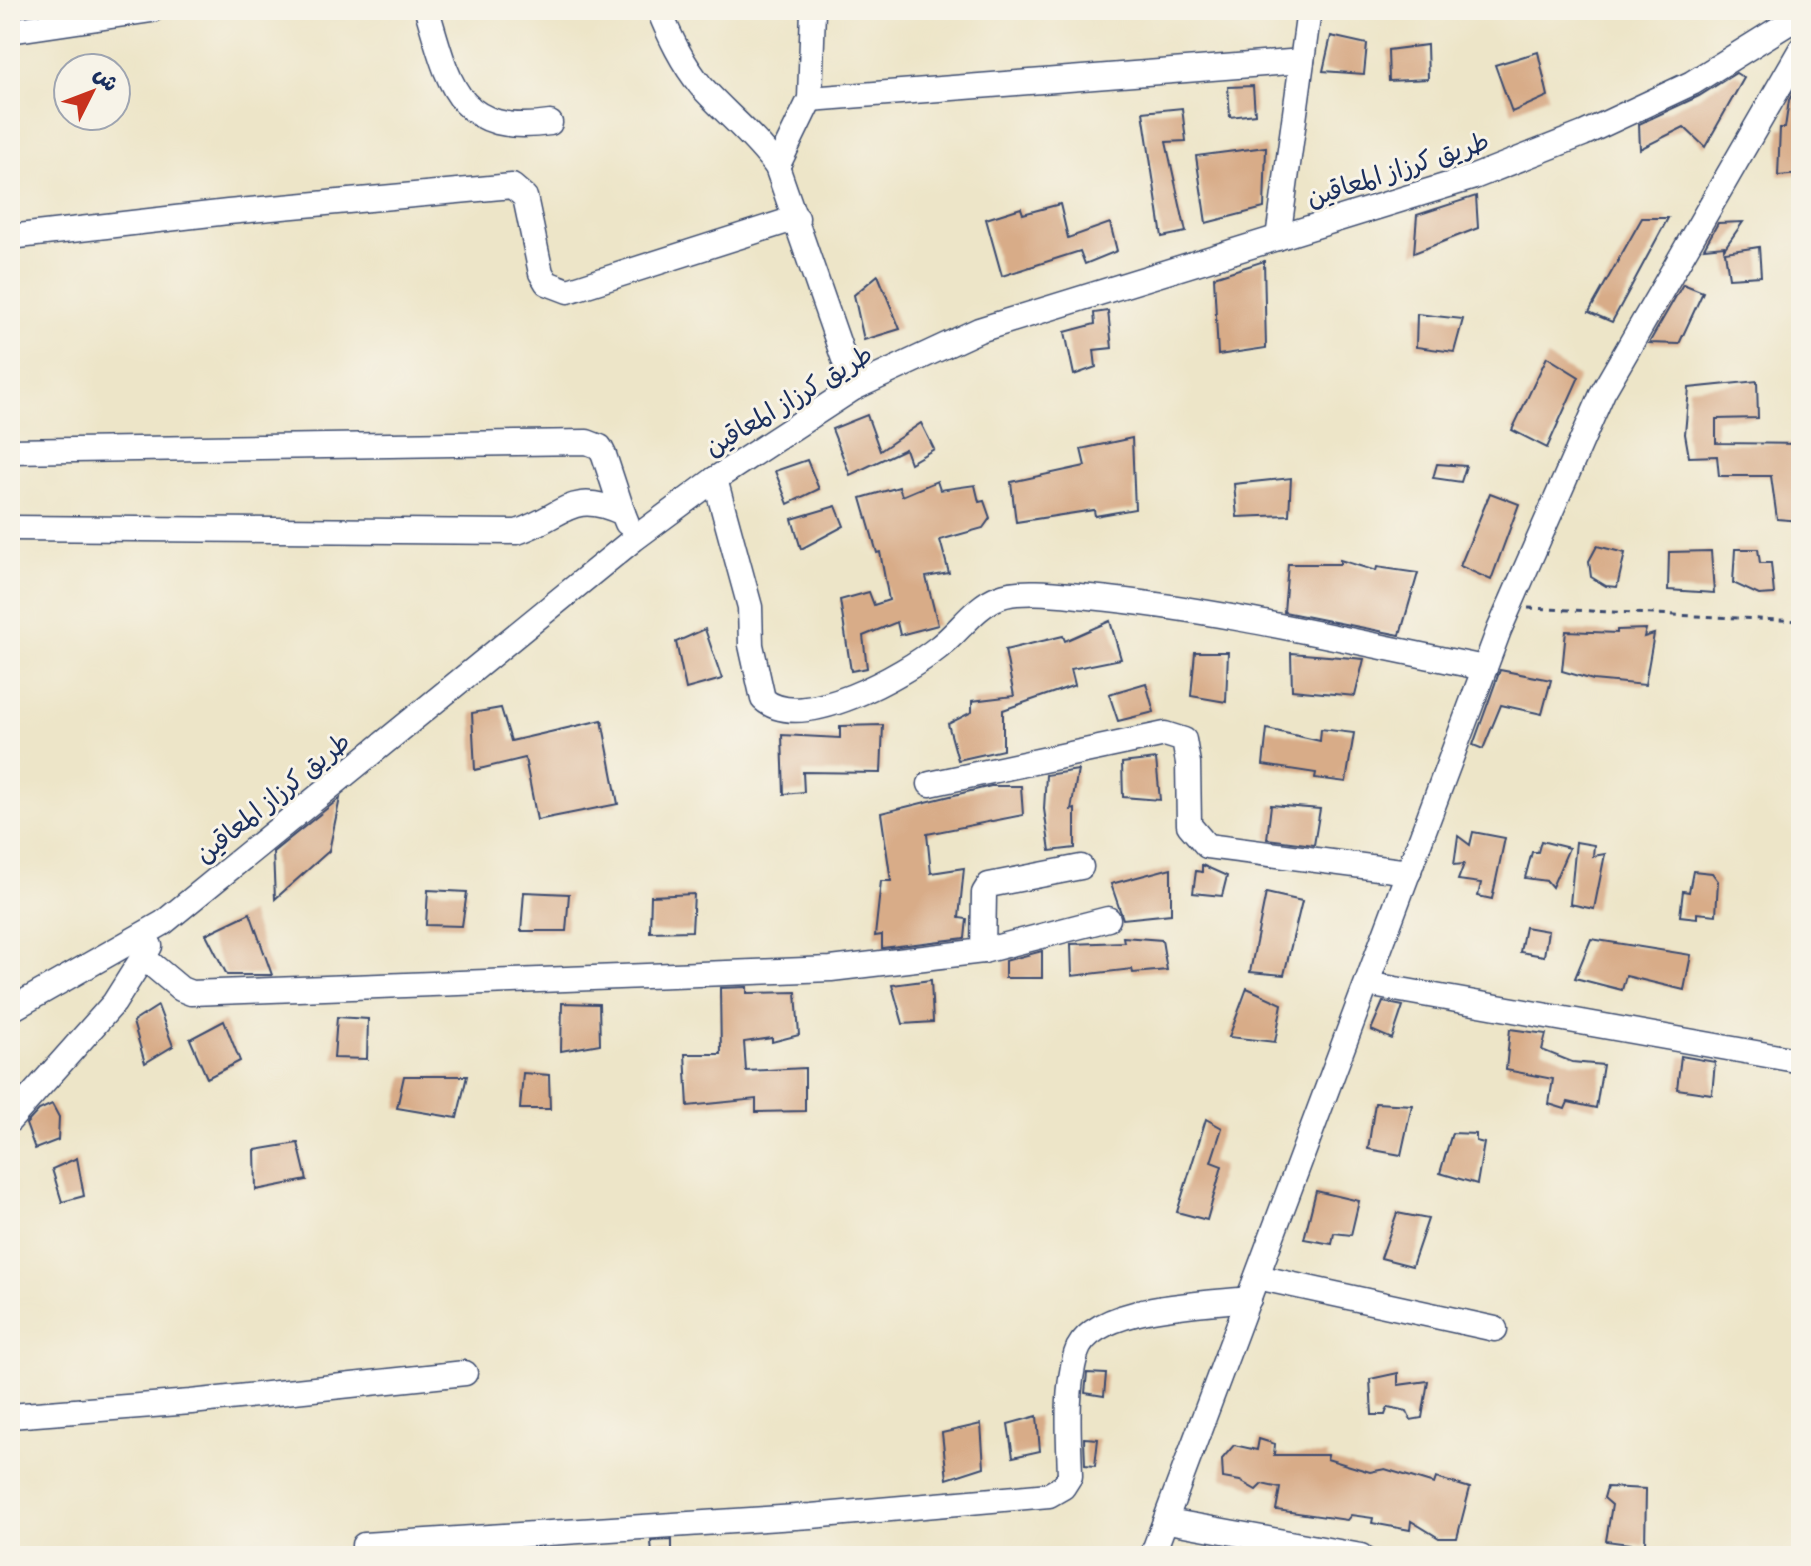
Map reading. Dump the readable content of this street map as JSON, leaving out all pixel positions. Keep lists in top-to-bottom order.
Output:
{
  "streets": {
    "street": ["طريق كرزاز المعاقين"]
  },
  "north": "top right"
}
